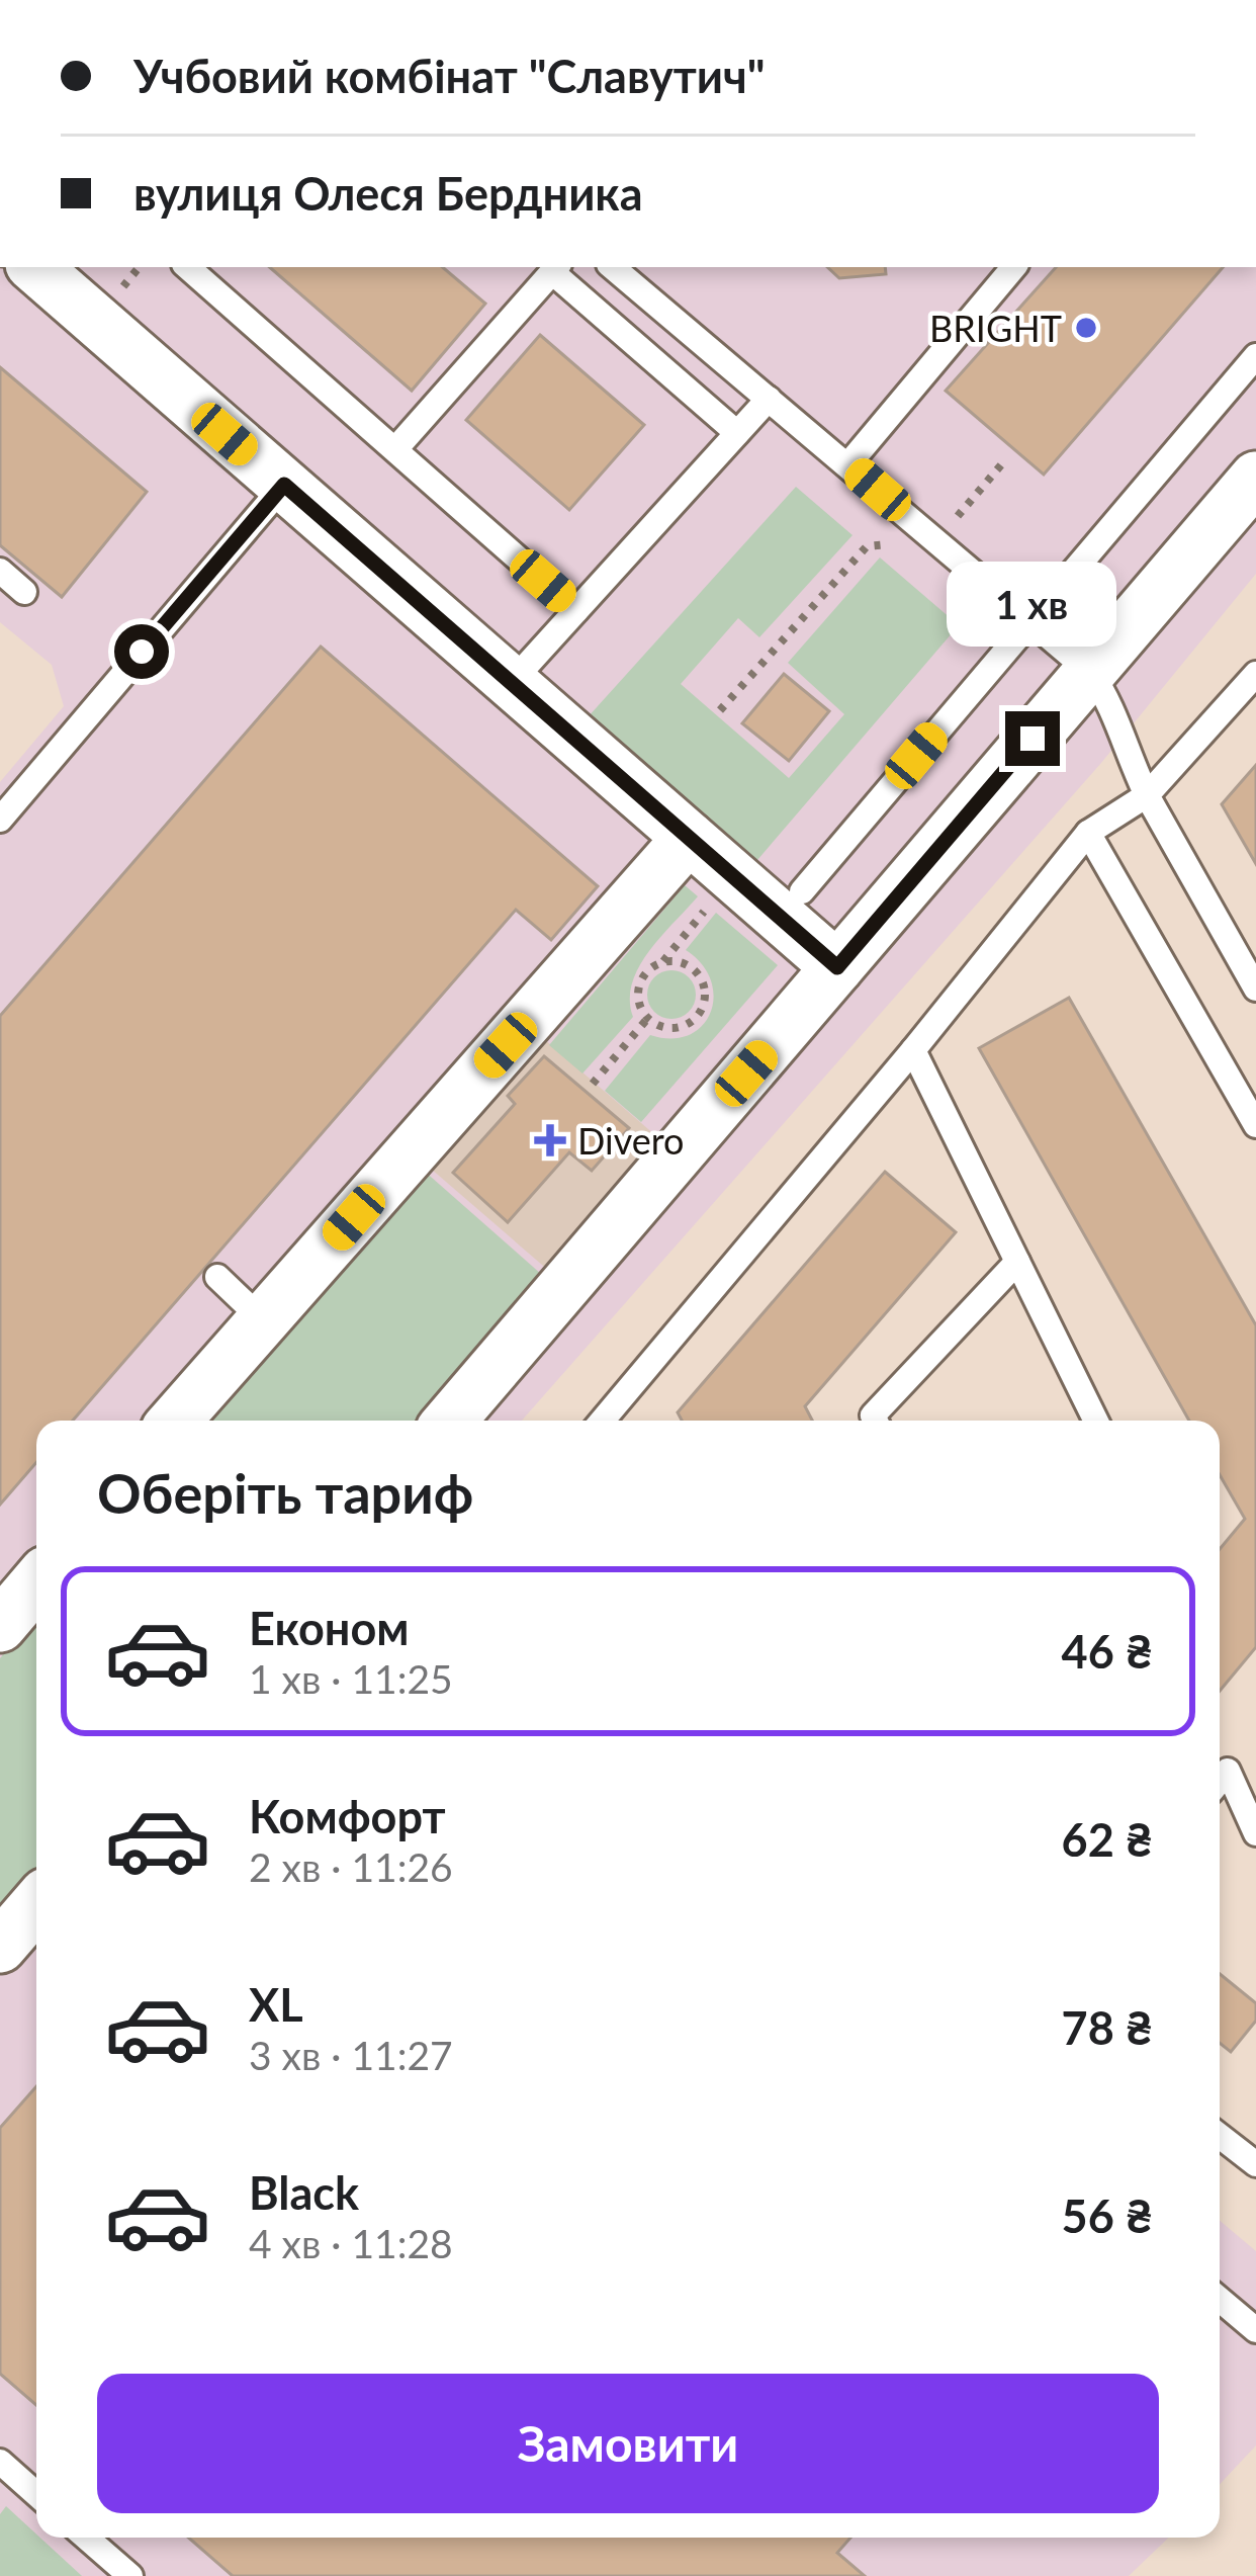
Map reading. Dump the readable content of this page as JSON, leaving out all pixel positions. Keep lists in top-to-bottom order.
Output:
{
  "places": {
    "other": ["BRIGHT"],
    "health": ["Divero"]
  },
  "page": {
    "banner": ["Учбовий комбінат \"Славутич\"", "вулиця Олеся Бердника"],
    "bubble": "1 хв",
    "heading": "Оберіть тариф",
    "list": [
      {
        "name": "Економ",
        "note": "1 хв · 11:25",
        "value": "46 ₴"
      },
      {
        "name": "Комфорт",
        "note": "2 хв · 11:26",
        "value": "62 ₴"
      },
      {
        "name": "XL",
        "note": "3 хв · 11:27",
        "value": "78 ₴"
      },
      {
        "name": "Black",
        "note": "4 хв · 11:28",
        "value": "56 ₴"
      }
    ],
    "buttons": "Замовити"
  }
}
